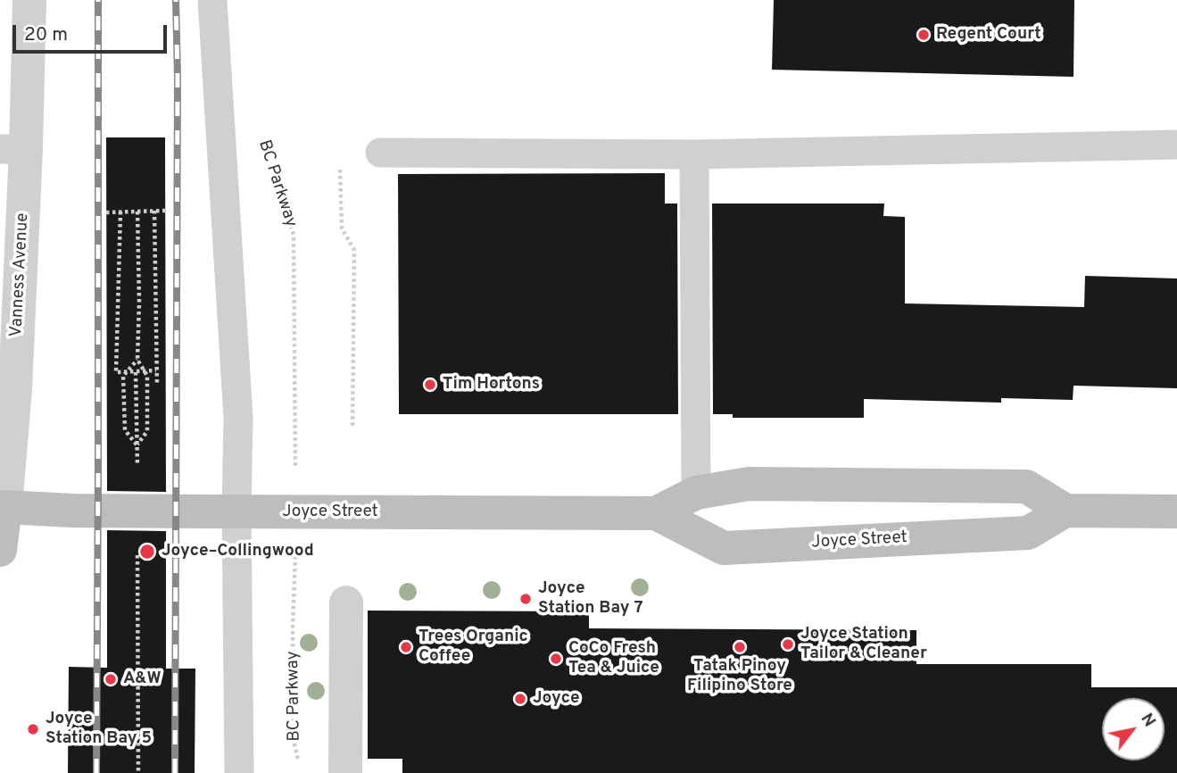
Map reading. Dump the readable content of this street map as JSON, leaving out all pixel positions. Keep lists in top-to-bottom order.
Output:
{
  "streets": {
    "main road": ["Vanness Avenue", "Joyce Street"],
    "path": ["BC Parkway"]
  },
  "crossings": [
    ["Vanness Avenue", "Joyce Street"]
  ],
  "places": [
    "Regent Court",
    "Tim Hortons",
    "Joyce–Collingwood",
    "Joyce Station Bay 7",
    "Joyce Station Tailor & Cleaner",
    "Trees Organic Coffee",
    "Tatak Pinoy Filipino Store",
    "CoCo Fresh Tea & Juice",
    "A&W",
    "Joyce",
    "Joyce Station Bay 5"
  ],
  "scale_bar": "20 m",
  "north": "top right"
}
